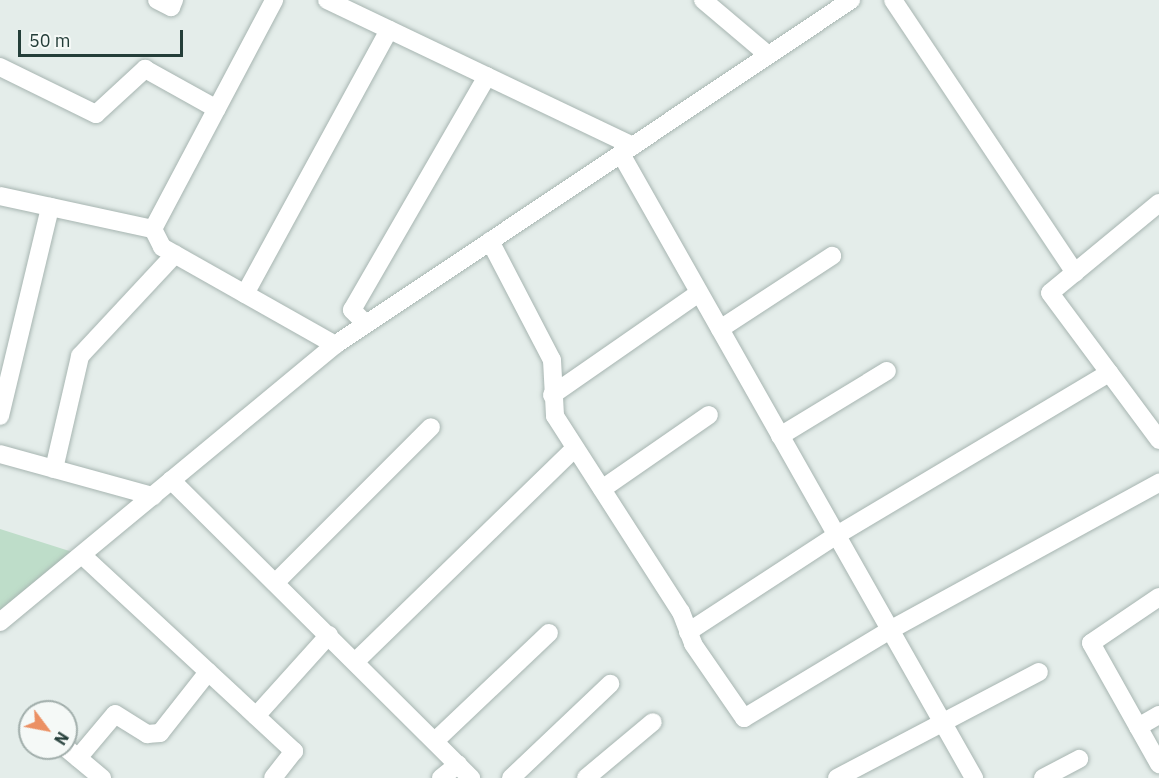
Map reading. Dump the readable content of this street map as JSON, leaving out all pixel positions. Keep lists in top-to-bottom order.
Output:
{
  "scale_bar": "50 m",
  "north": "bottom right"
}
